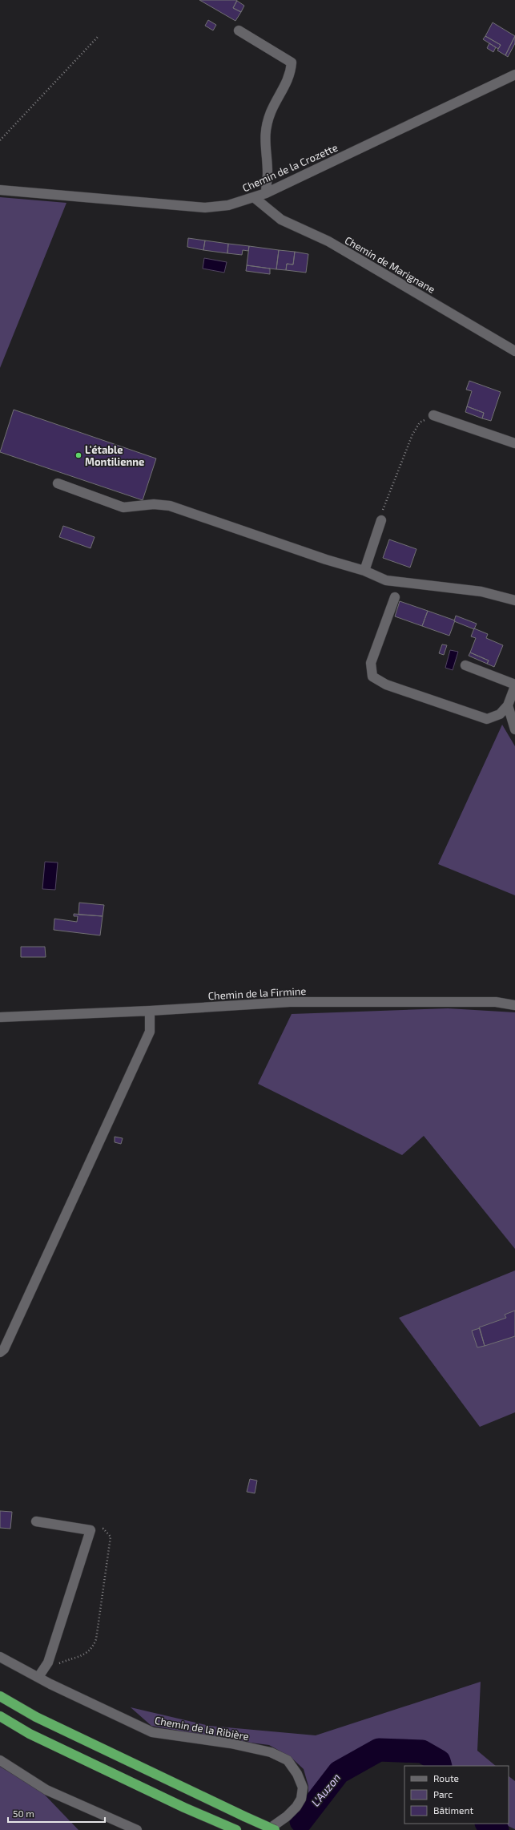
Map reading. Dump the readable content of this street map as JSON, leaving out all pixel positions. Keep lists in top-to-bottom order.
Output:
{
  "streets": {
    "street": [
      "Chemin de la Crozette",
      "Chemin de Marignane",
      "Chemin de la Firmine",
      "Chemin de la Ribière"
    ]
  },
  "crossings": [
    ["Chemin de la Crozette", "Chemin de Marignane"]
  ],
  "water": ["L'Auzon"],
  "places": ["L'étable Montilienne"],
  "legend": ["Route", "Parc", "Bâtiment"],
  "scale_bar": "50 m"
}
